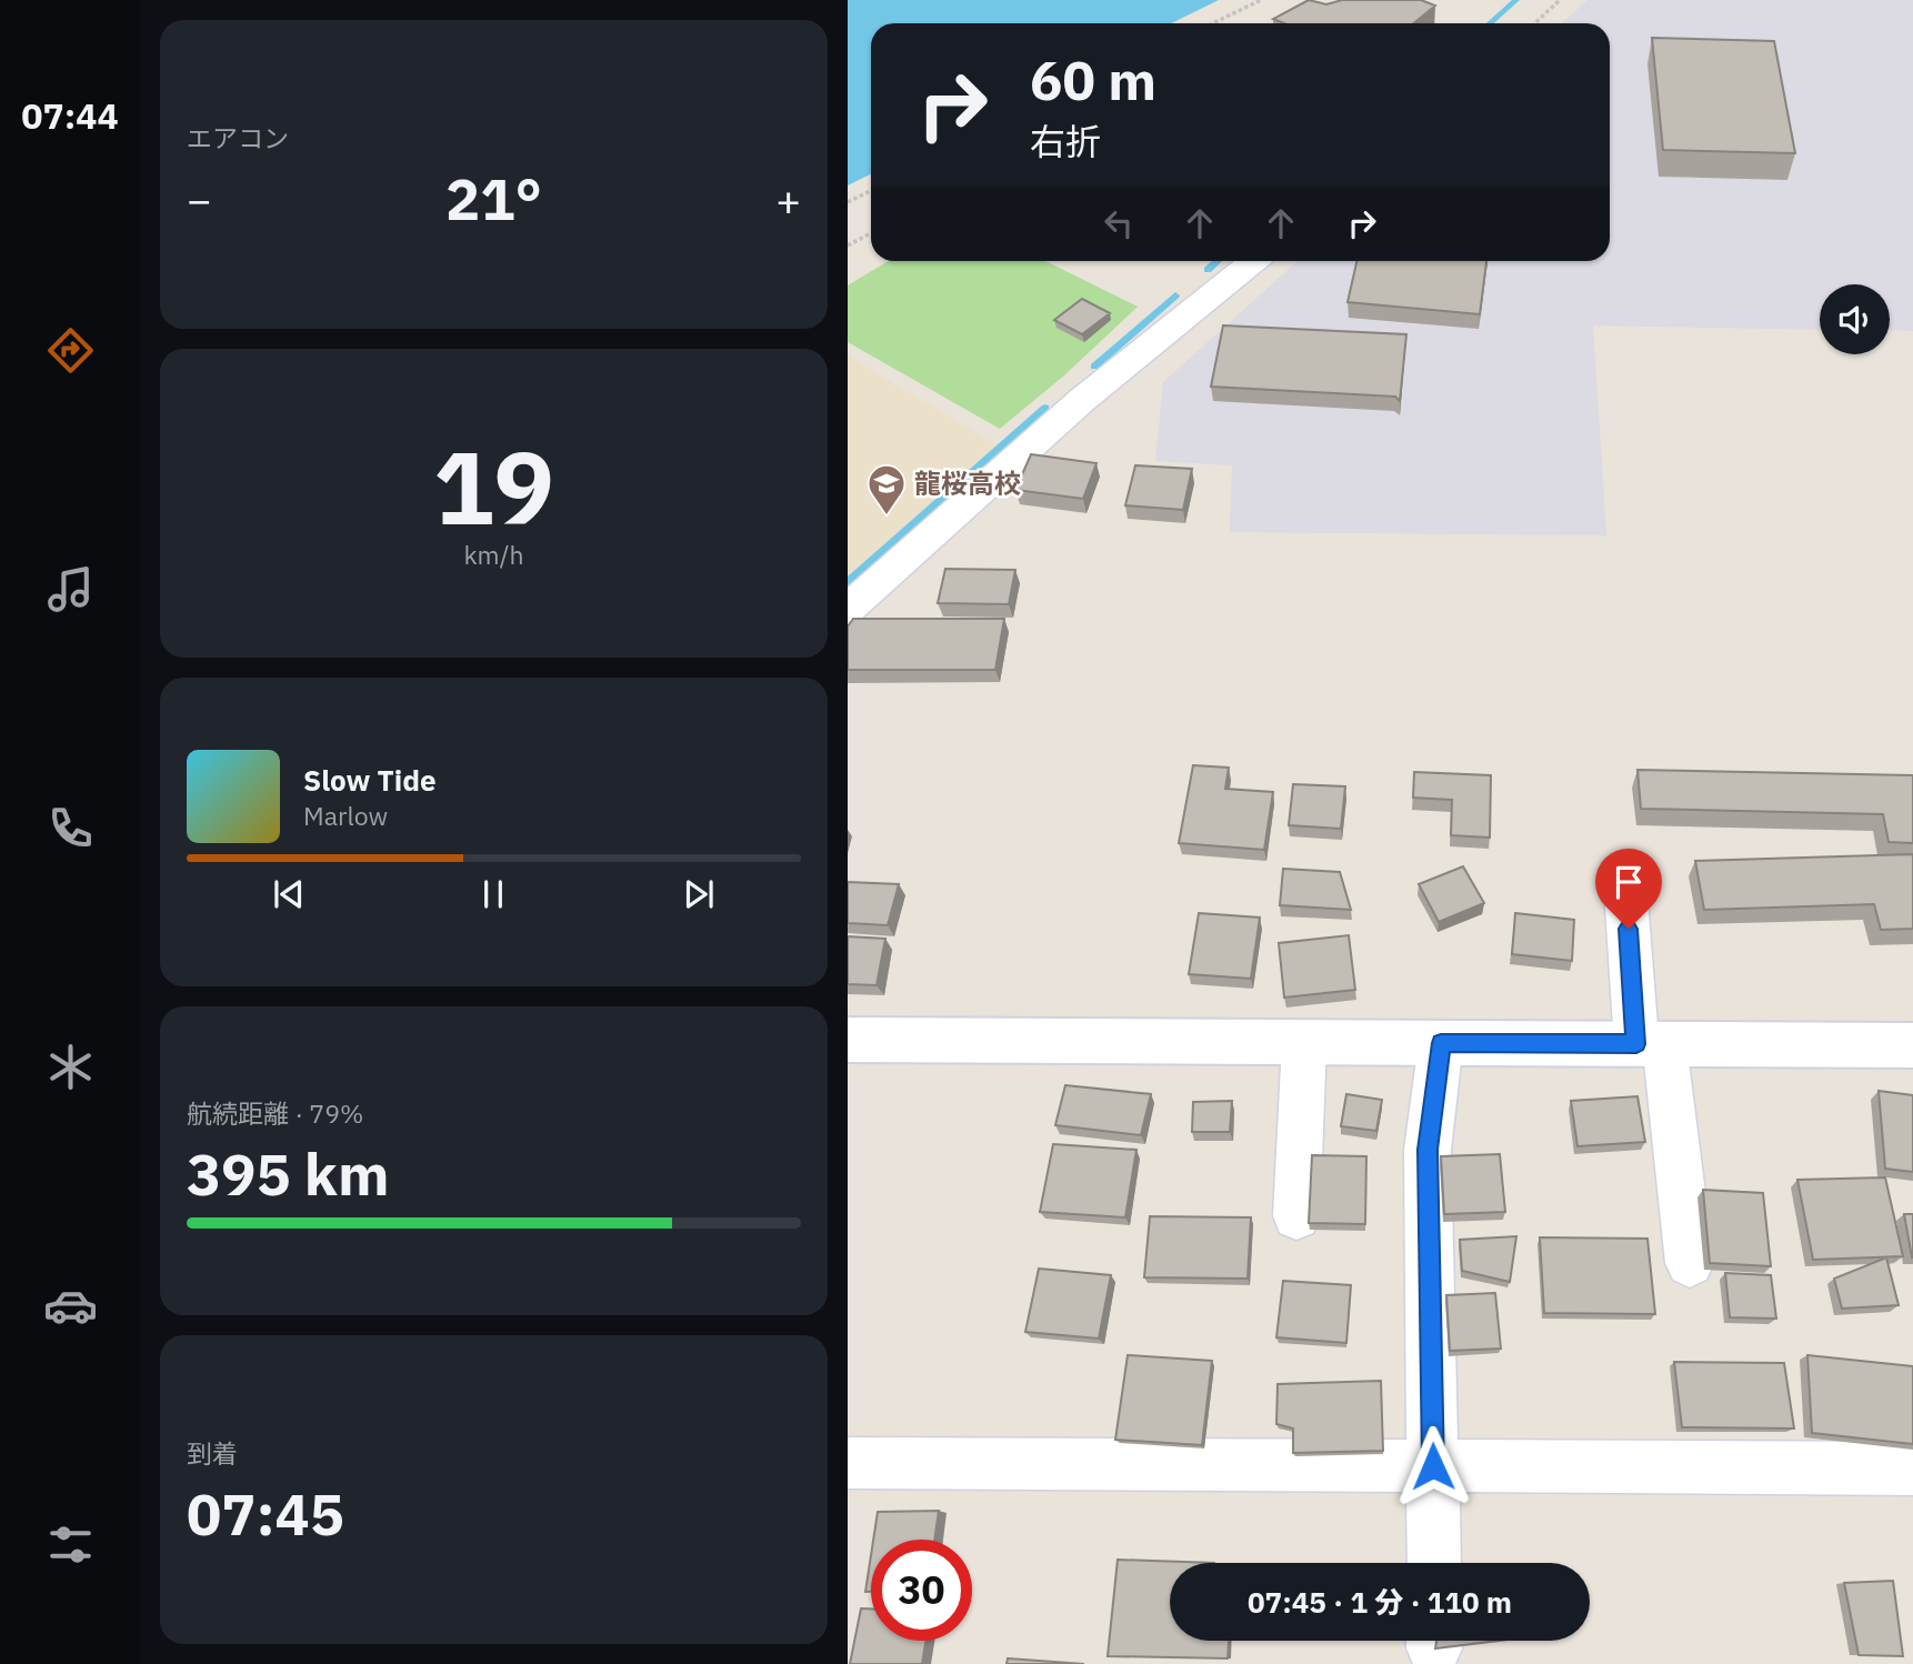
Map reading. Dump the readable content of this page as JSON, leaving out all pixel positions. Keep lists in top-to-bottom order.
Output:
{
  "places": {
    "school or university": ["龍桜高校"]
  },
  "page": {
    "tabs": "07:44",
    "tile": [
      "エアコン",
      ["19", "km/h"],
      ["航続距離 · 79%", "395 km"],
      ["到着", "07:45"]
    ],
    "turn": ["60 m", "右折"],
    "heat": ["−", "21°", "+"],
    "song": ["Slow Tide", "Marlow"],
    "limit": "30",
    "trip": "07:45 · 1 分 · 110 m"
  }
}
